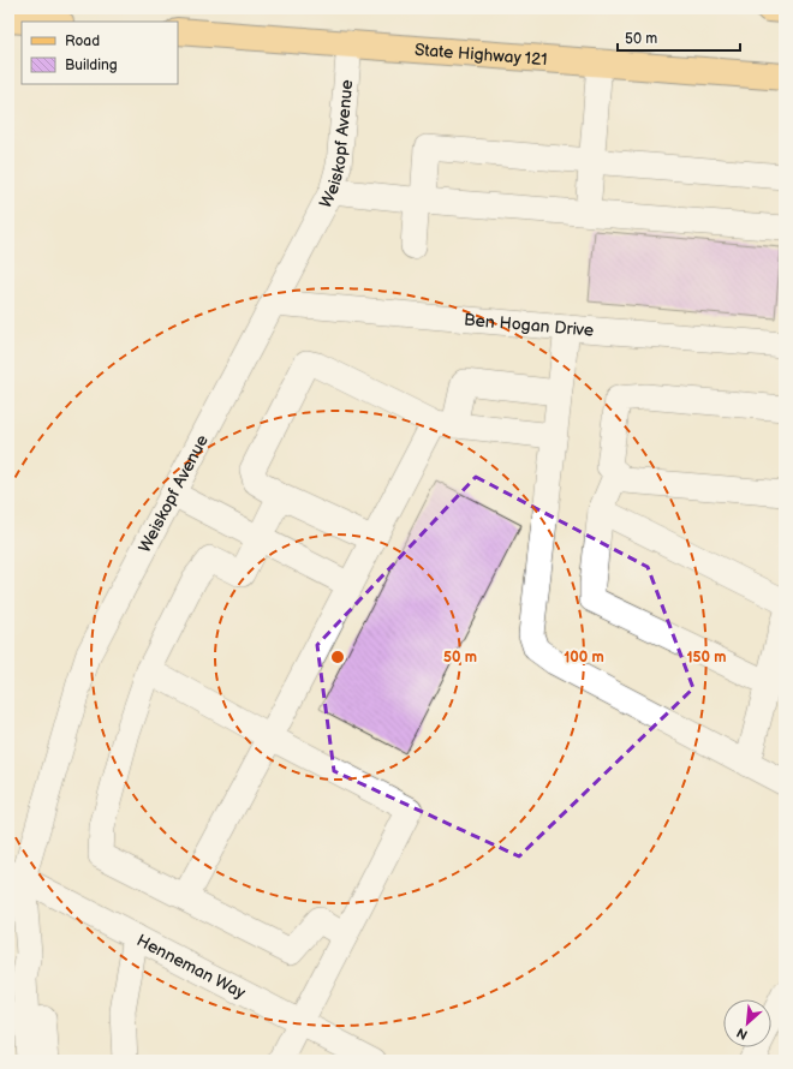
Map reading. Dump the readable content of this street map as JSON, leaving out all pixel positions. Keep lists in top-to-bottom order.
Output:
{
  "streets": {
    "main road": ["State Highway 121"],
    "street": ["Weiskopf Avenue", "Ben Hogan Drive", "Henneman Way"]
  },
  "crossings": [
    ["State Highway 121", "Weiskopf Avenue"],
    ["Weiskopf Avenue", "Ben Hogan Drive"],
    ["Weiskopf Avenue", "Henneman Way"]
  ],
  "legend": ["Road", "Building"],
  "scale_bar": "50 m",
  "north": "bottom left",
  "rings": ["50 m", "100 m", "150 m"]
}
